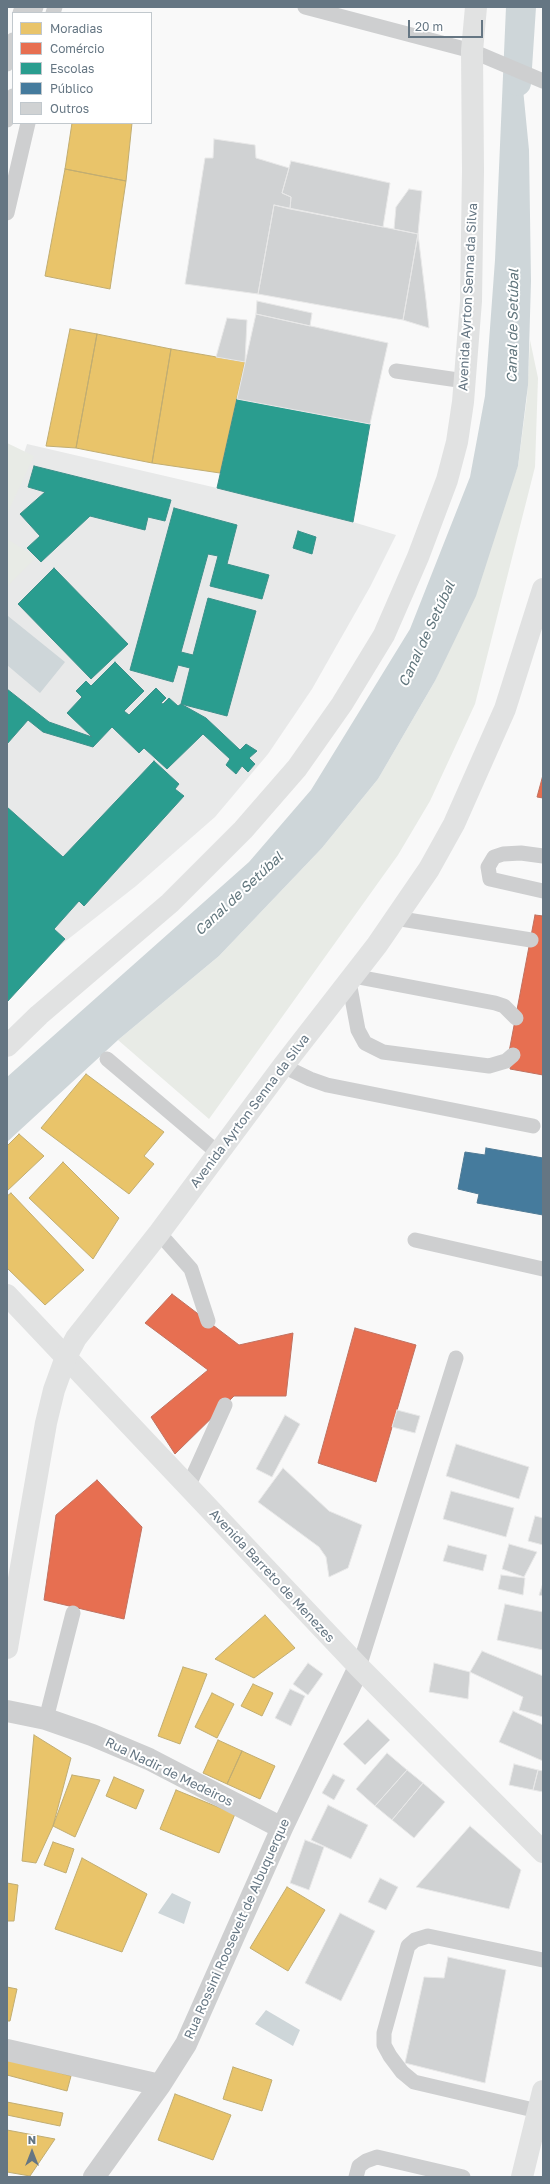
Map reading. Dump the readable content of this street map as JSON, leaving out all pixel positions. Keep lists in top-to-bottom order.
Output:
{
  "streets": {
    "main road": ["Avenida Ayrton Senna da Silva", "Avenida Barreto de Menezes"],
    "street": ["Rua Nadir de Medeiros", "Rua Rossini Roosevelt de Albuquerque"]
  },
  "crossings": [
    ["Avenida Ayrton Senna da Silva", "Avenida Barreto de Menezes"],
    ["Avenida Barreto de Menezes", "Rua Rossini Roosevelt de Albuquerque"],
    ["Rua Nadir de Medeiros", "Rua Rossini Roosevelt de Albuquerque"]
  ],
  "water": ["Canal de Setúbal"],
  "legend": [
    "Moradias",
    "Comércio",
    "Escolas",
    "Público",
    "Outros"
  ],
  "scale_bar": "20 m",
  "north": "top"
}
